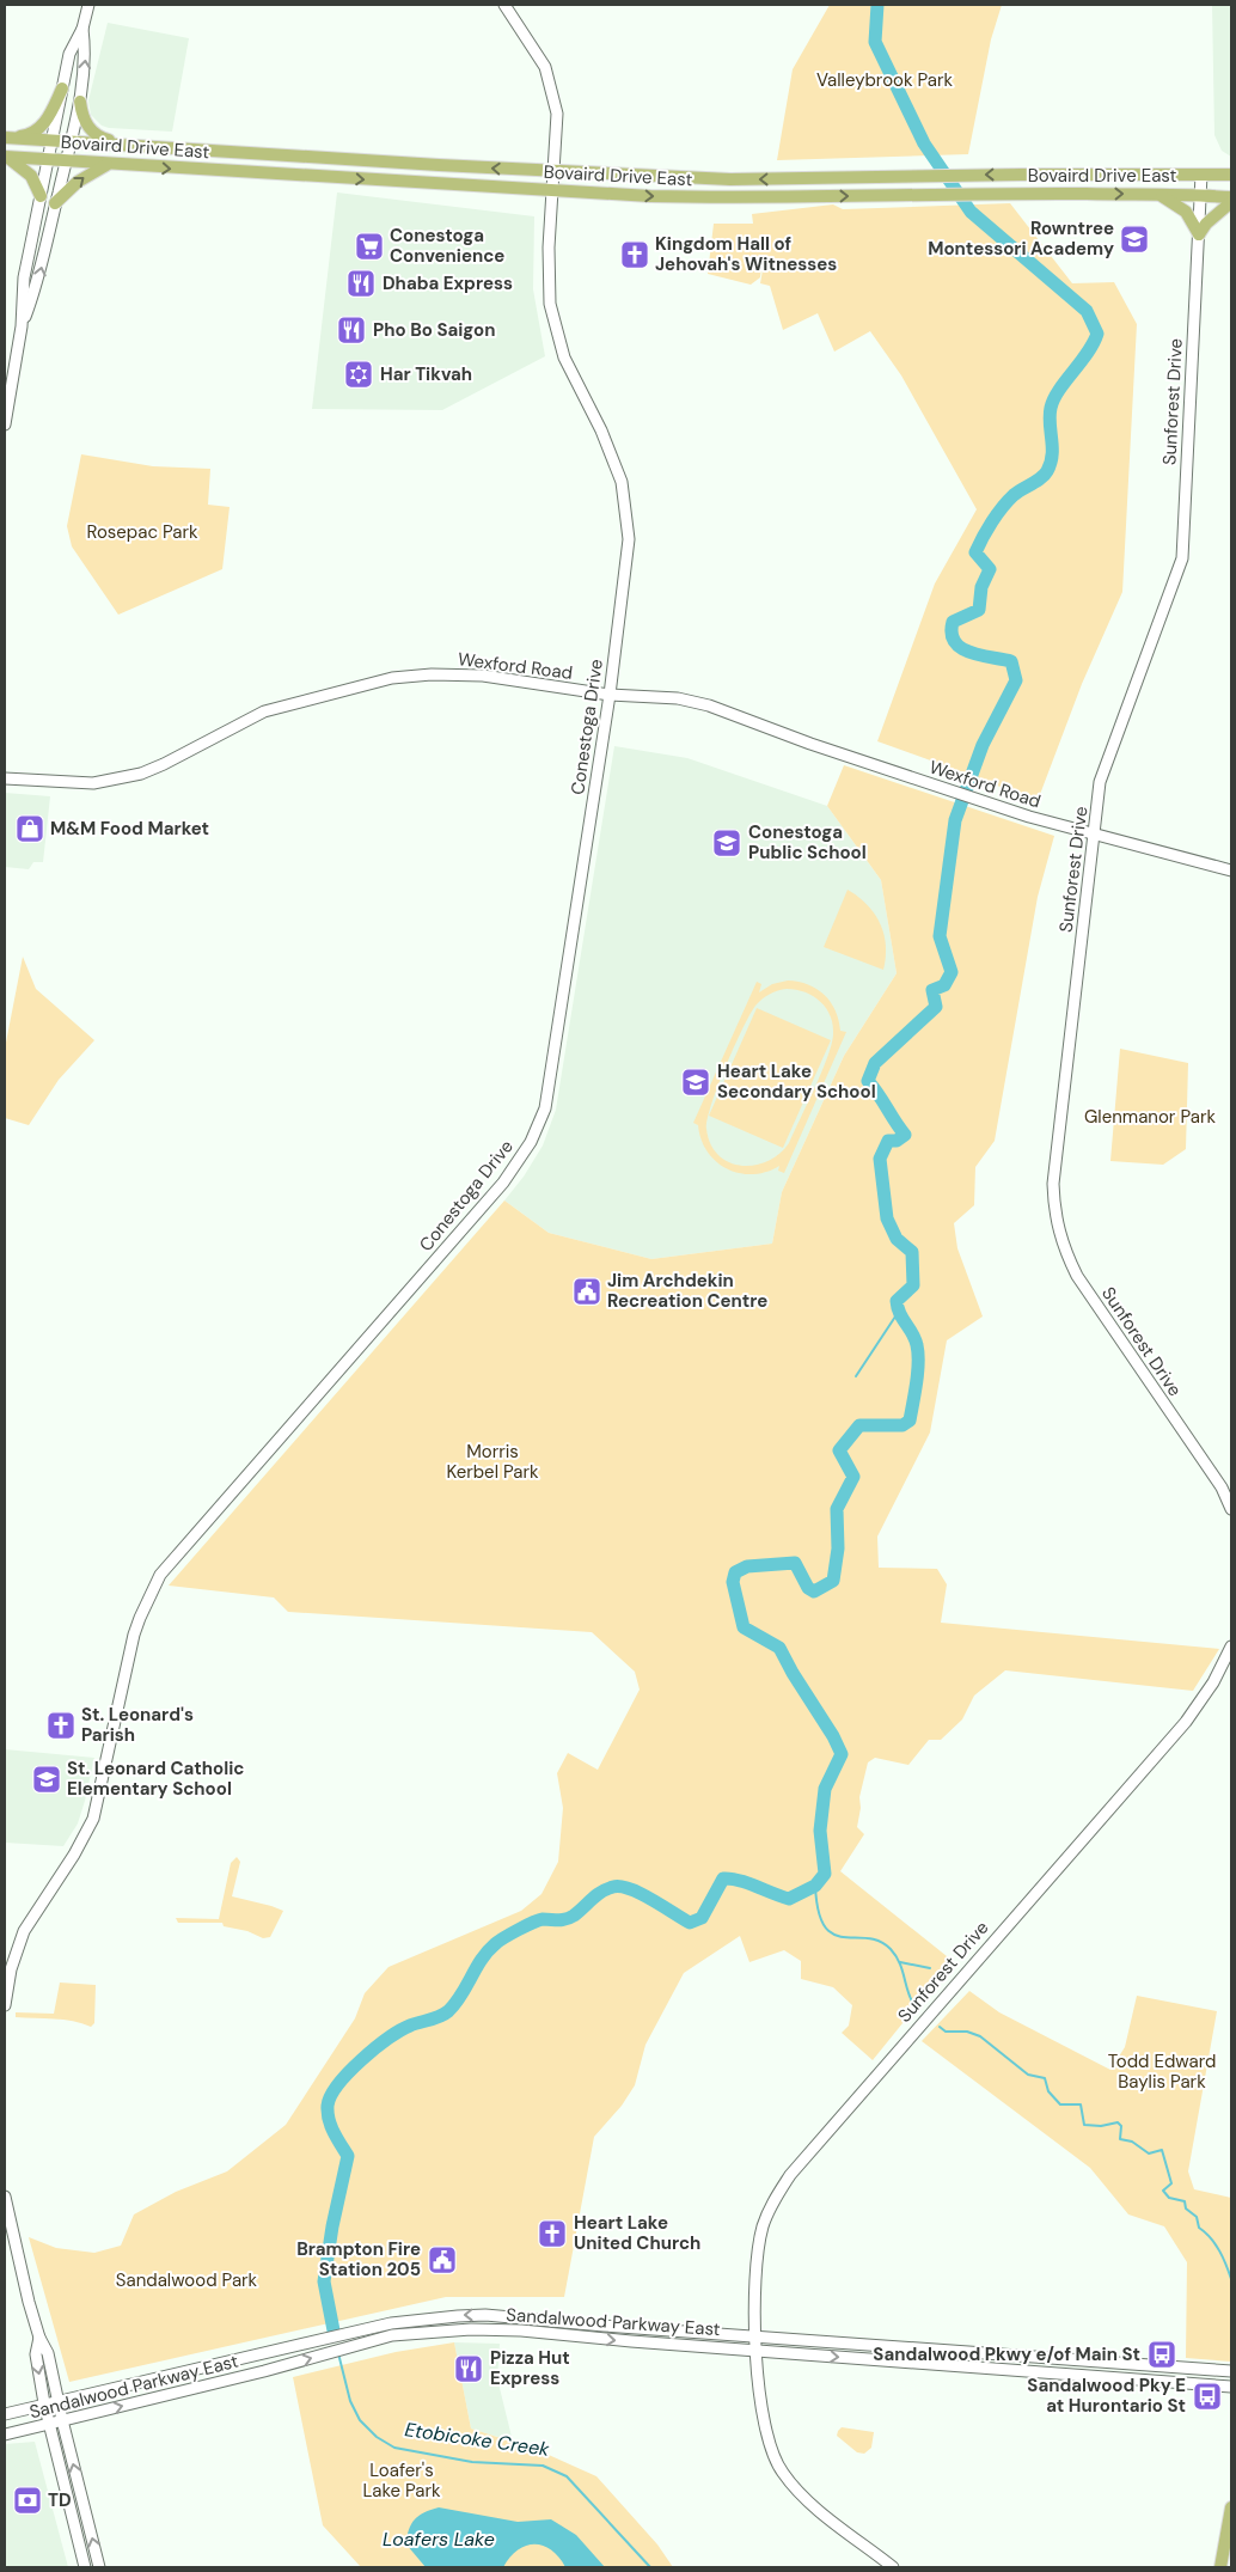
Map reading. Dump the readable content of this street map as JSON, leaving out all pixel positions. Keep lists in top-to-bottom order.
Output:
{
  "streets": {
    "main road": ["Bovaird Drive East"],
    "street": [
      "Sunforest Drive",
      "Wexford Road",
      "Conestoga Drive",
      "Sandalwood Parkway East"
    ]
  },
  "crossings": [
    ["Bovaird Drive East", "Sunforest Drive"],
    ["Bovaird Drive East", "Conestoga Drive"],
    ["Sunforest Drive", "Wexford Road"],
    ["Sunforest Drive", "Sandalwood Parkway East"],
    ["Wexford Road", "Conestoga Drive"]
  ],
  "water": ["Etobicoke Creek", "Loafers Lake"],
  "parks": [
    "Valleybrook Park",
    "Rosepac Park",
    "Glenmanor Park",
    "Morris Kerbel Park",
    "Todd Edward Baylis Park",
    "Sandalwood Park",
    "Loafer's Lake Park"
  ],
  "places": {
    "school or university": [
      "Rowntree Montessori Academy",
      "Conestoga Public School",
      "Heart Lake Secondary School",
      "St. Leonard Catholic Elementary School"
    ],
    "supermarket": ["Conestoga Convenience"],
    "church": ["Kingdom Hall of Jehovah's Witnesses", "St. Leonard's Parish", "Heart Lake United Church"],
    "restaurant": ["Dhaba Express", "Pho Bo Saigon", "Pizza Hut Express"],
    "synagogue": ["Har Tikvah"],
    "shop": ["M&M Food Market"],
    "public building": ["Jim Archdekin Recreation Centre", "Brampton Fire Station 205"],
    "bus stop": ["Sandalwood Pkwy e/of Main St", "Sandalwood Pky E at Hurontario St"],
    "bank": ["TD"]
  }
}
